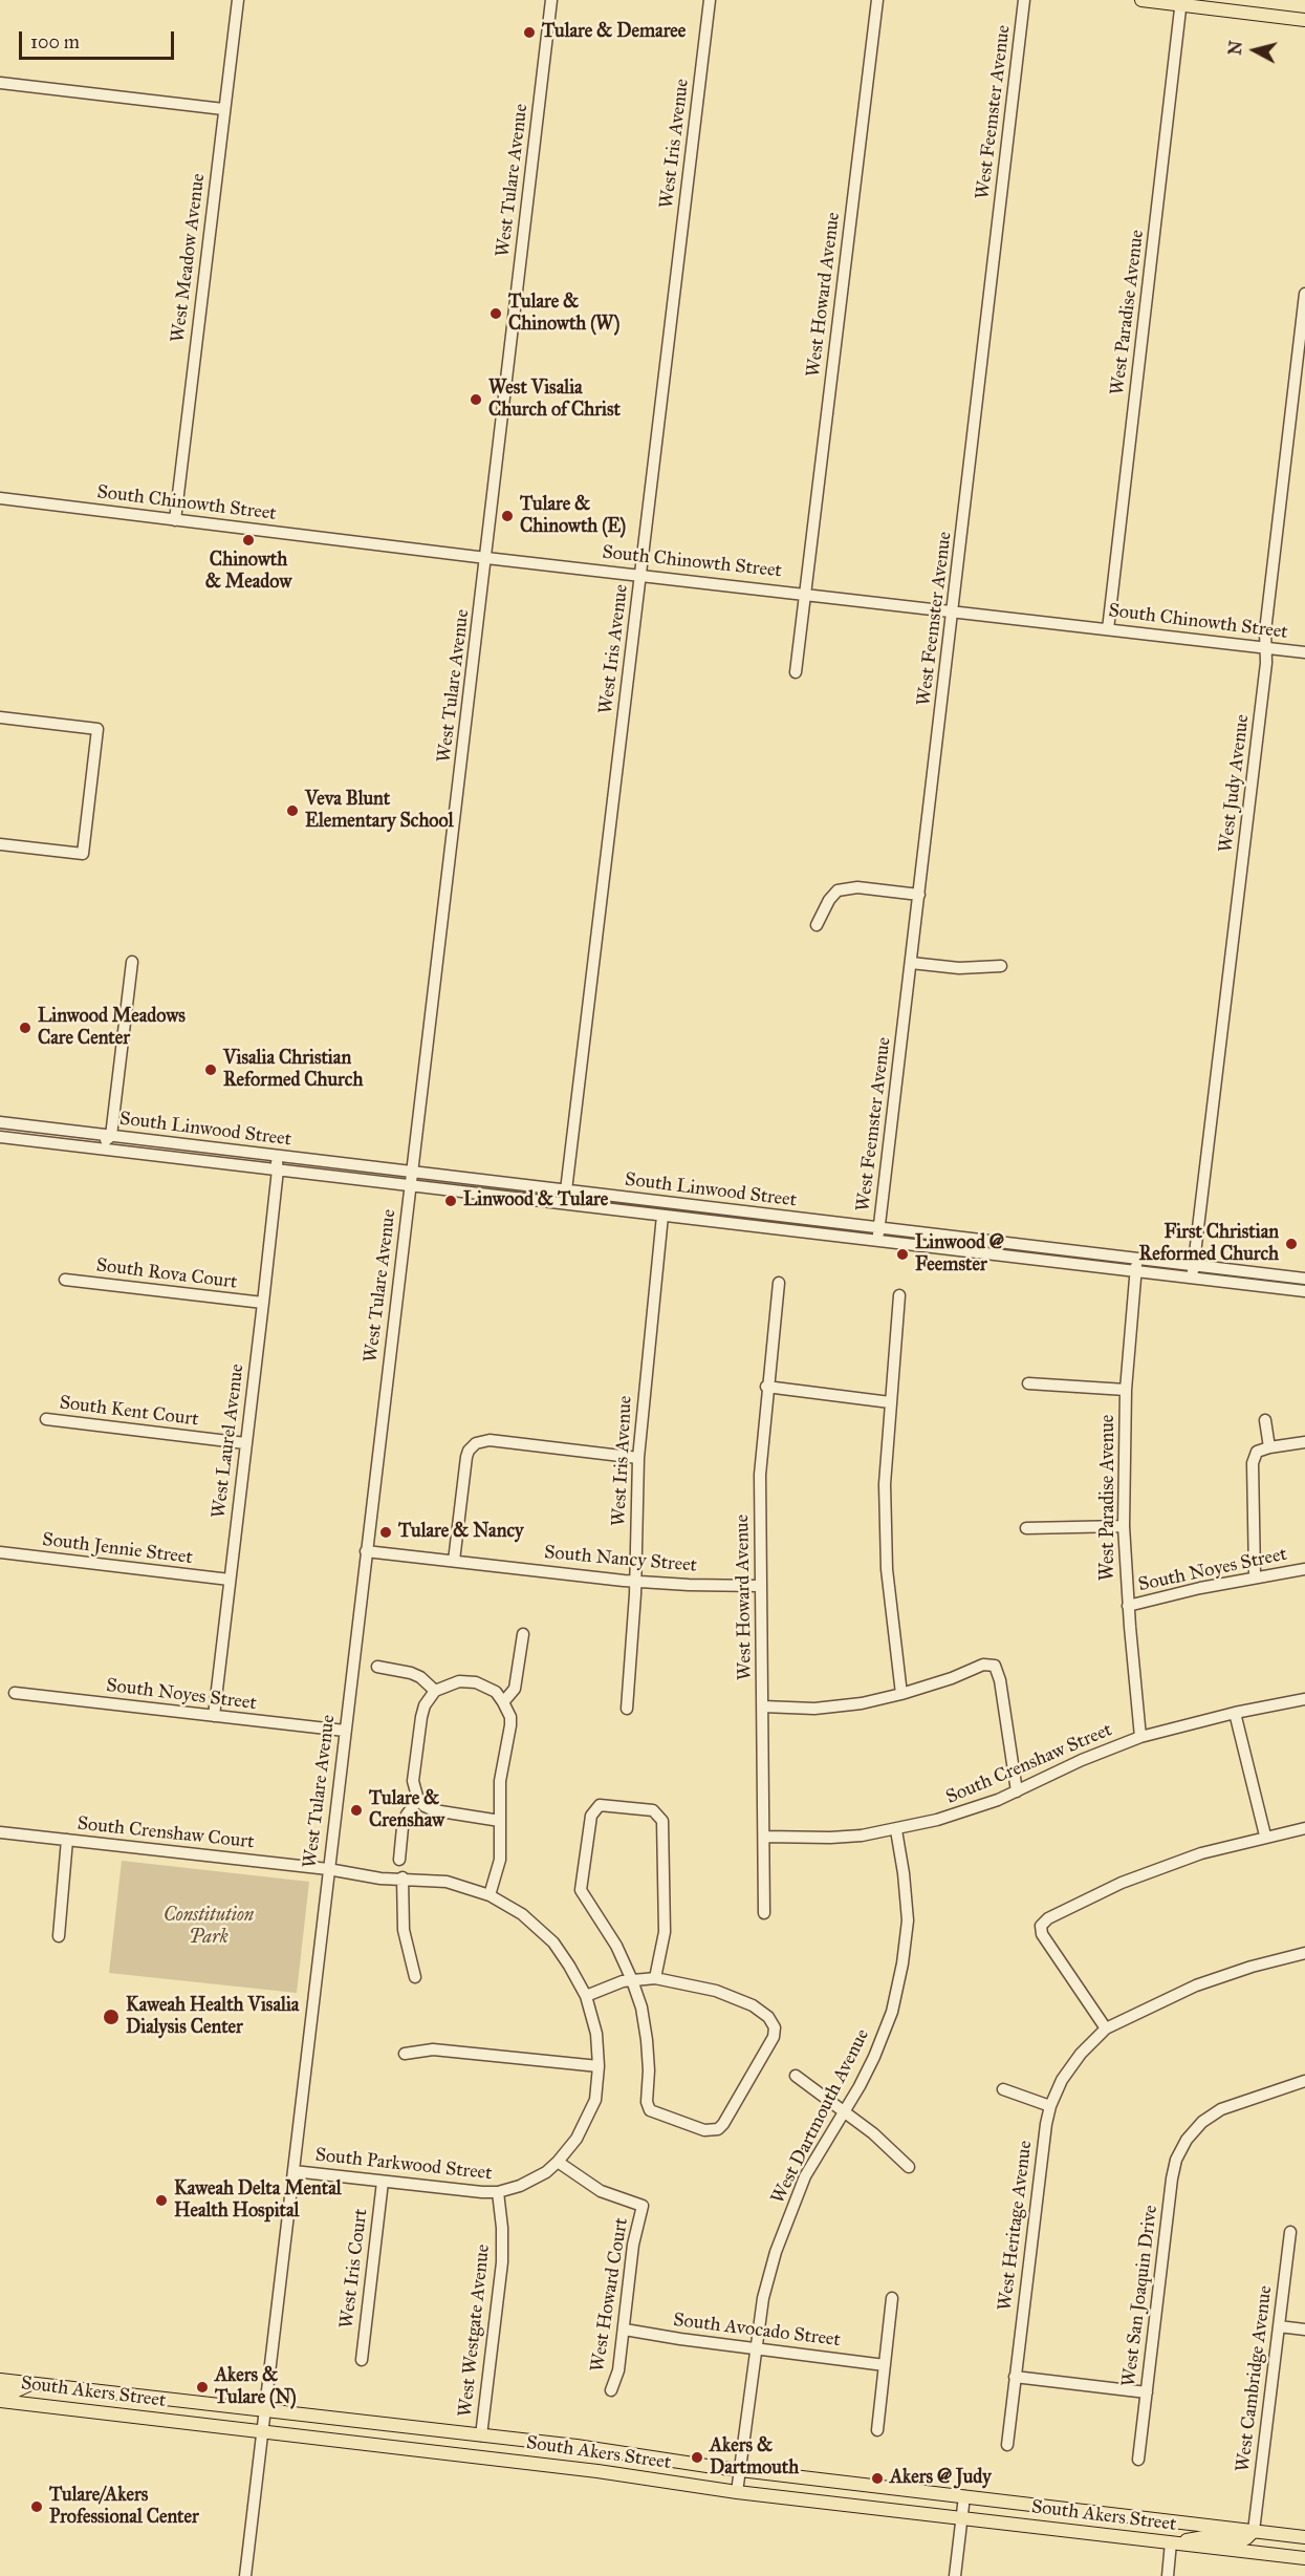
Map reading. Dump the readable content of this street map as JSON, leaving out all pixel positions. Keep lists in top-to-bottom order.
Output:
{
  "streets": {
    "main road": ["South Akers Street"],
    "street": [
      "West Feemster Avenue",
      "West Iris Avenue",
      "West Tulare Avenue",
      "West Meadow Avenue",
      "West Howard Avenue",
      "West Paradise Avenue",
      "South Chinowth Street",
      "West Judy Avenue",
      "South Linwood Street",
      "South Rova Court",
      "South Kent Court",
      "West Laurel Avenue",
      "South Jennie Street",
      "South Nancy Street",
      "South Noyes Street",
      "South Crenshaw Street",
      "South Crenshaw Court",
      "West Dartmouth Avenue",
      "South Parkwood Street",
      "West Heritage Avenue",
      "West Iris Court",
      "West Howard Court",
      "West San Joaquin Drive",
      "West Westgate Avenue",
      "South Avocado Street",
      "West Cambridge Avenue"
    ]
  },
  "crossings": [
    ["West Feemster Avenue", "South Chinowth Street"],
    ["West Feemster Avenue", "South Linwood Street"],
    ["West Iris Avenue", "South Chinowth Street"],
    ["West Iris Avenue", "South Linwood Street"],
    ["West Iris Avenue", "South Nancy Street"],
    ["West Tulare Avenue", "South Chinowth Street"],
    ["West Tulare Avenue", "South Linwood Street"],
    ["West Tulare Avenue", "South Nancy Street"],
    ["West Tulare Avenue", "South Noyes Street"],
    ["West Tulare Avenue", "South Crenshaw Court"],
    ["West Tulare Avenue", "South Parkwood Street"],
    ["West Tulare Avenue", "South Akers Street"],
    ["West Meadow Avenue", "South Chinowth Street"],
    ["West Howard Avenue", "South Chinowth Street"],
    ["West Howard Avenue", "South Nancy Street"],
    ["West Howard Avenue", "South Crenshaw Street"],
    ["West Paradise Avenue", "South Chinowth Street"],
    ["West Paradise Avenue", "South Linwood Street"],
    ["West Paradise Avenue", "South Noyes Street"],
    ["West Paradise Avenue", "South Crenshaw Street"],
    ["South Chinowth Street", "West Judy Avenue"],
    ["West Judy Avenue", "South Linwood Street"],
    ["South Linwood Street", "West Laurel Avenue"],
    ["South Rova Court", "West Laurel Avenue"],
    ["South Kent Court", "West Laurel Avenue"],
    ["West Laurel Avenue", "South Jennie Street"],
    ["West Laurel Avenue", "South Noyes Street"],
    ["South Crenshaw Street", "West Dartmouth Avenue"],
    ["West Dartmouth Avenue", "South Avocado Street"],
    ["West Dartmouth Avenue", "South Akers Street"],
    ["South Parkwood Street", "West Iris Court"],
    ["South Parkwood Street", "West Howard Court"],
    ["South Parkwood Street", "West Westgate Avenue"],
    ["West Howard Court", "South Avocado Street"],
    ["West Westgate Avenue", "South Akers Street"],
    ["West Cambridge Avenue", "South Akers Street"]
  ],
  "parks": ["Constitution Park"],
  "places": [
    "Tulare & Demaree",
    "Tulare & Chinowth (W)",
    "West Visalia Church of Christ",
    "Tulare & Chinowth (E)",
    "Chinowth & Meadow",
    "Veva Blunt Elementary School",
    "Linwood Meadows Care Center",
    "Visalia Christian Reformed Church",
    "Linwood & Tulare",
    "First Christian Reformed Church",
    "Linwood @ Feemster",
    "Tulare & Nancy",
    "Tulare & Crenshaw",
    "Kaweah Health Visalia Dialysis Center",
    "Kaweah Delta Mental Health Hospital",
    "Akers & Tulare (N)",
    "Akers & Dartmouth",
    "Akers @ Judy",
    "Tulare/Akers Professional Center"
  ],
  "scale_bar": "100 m",
  "north": "left"
}
